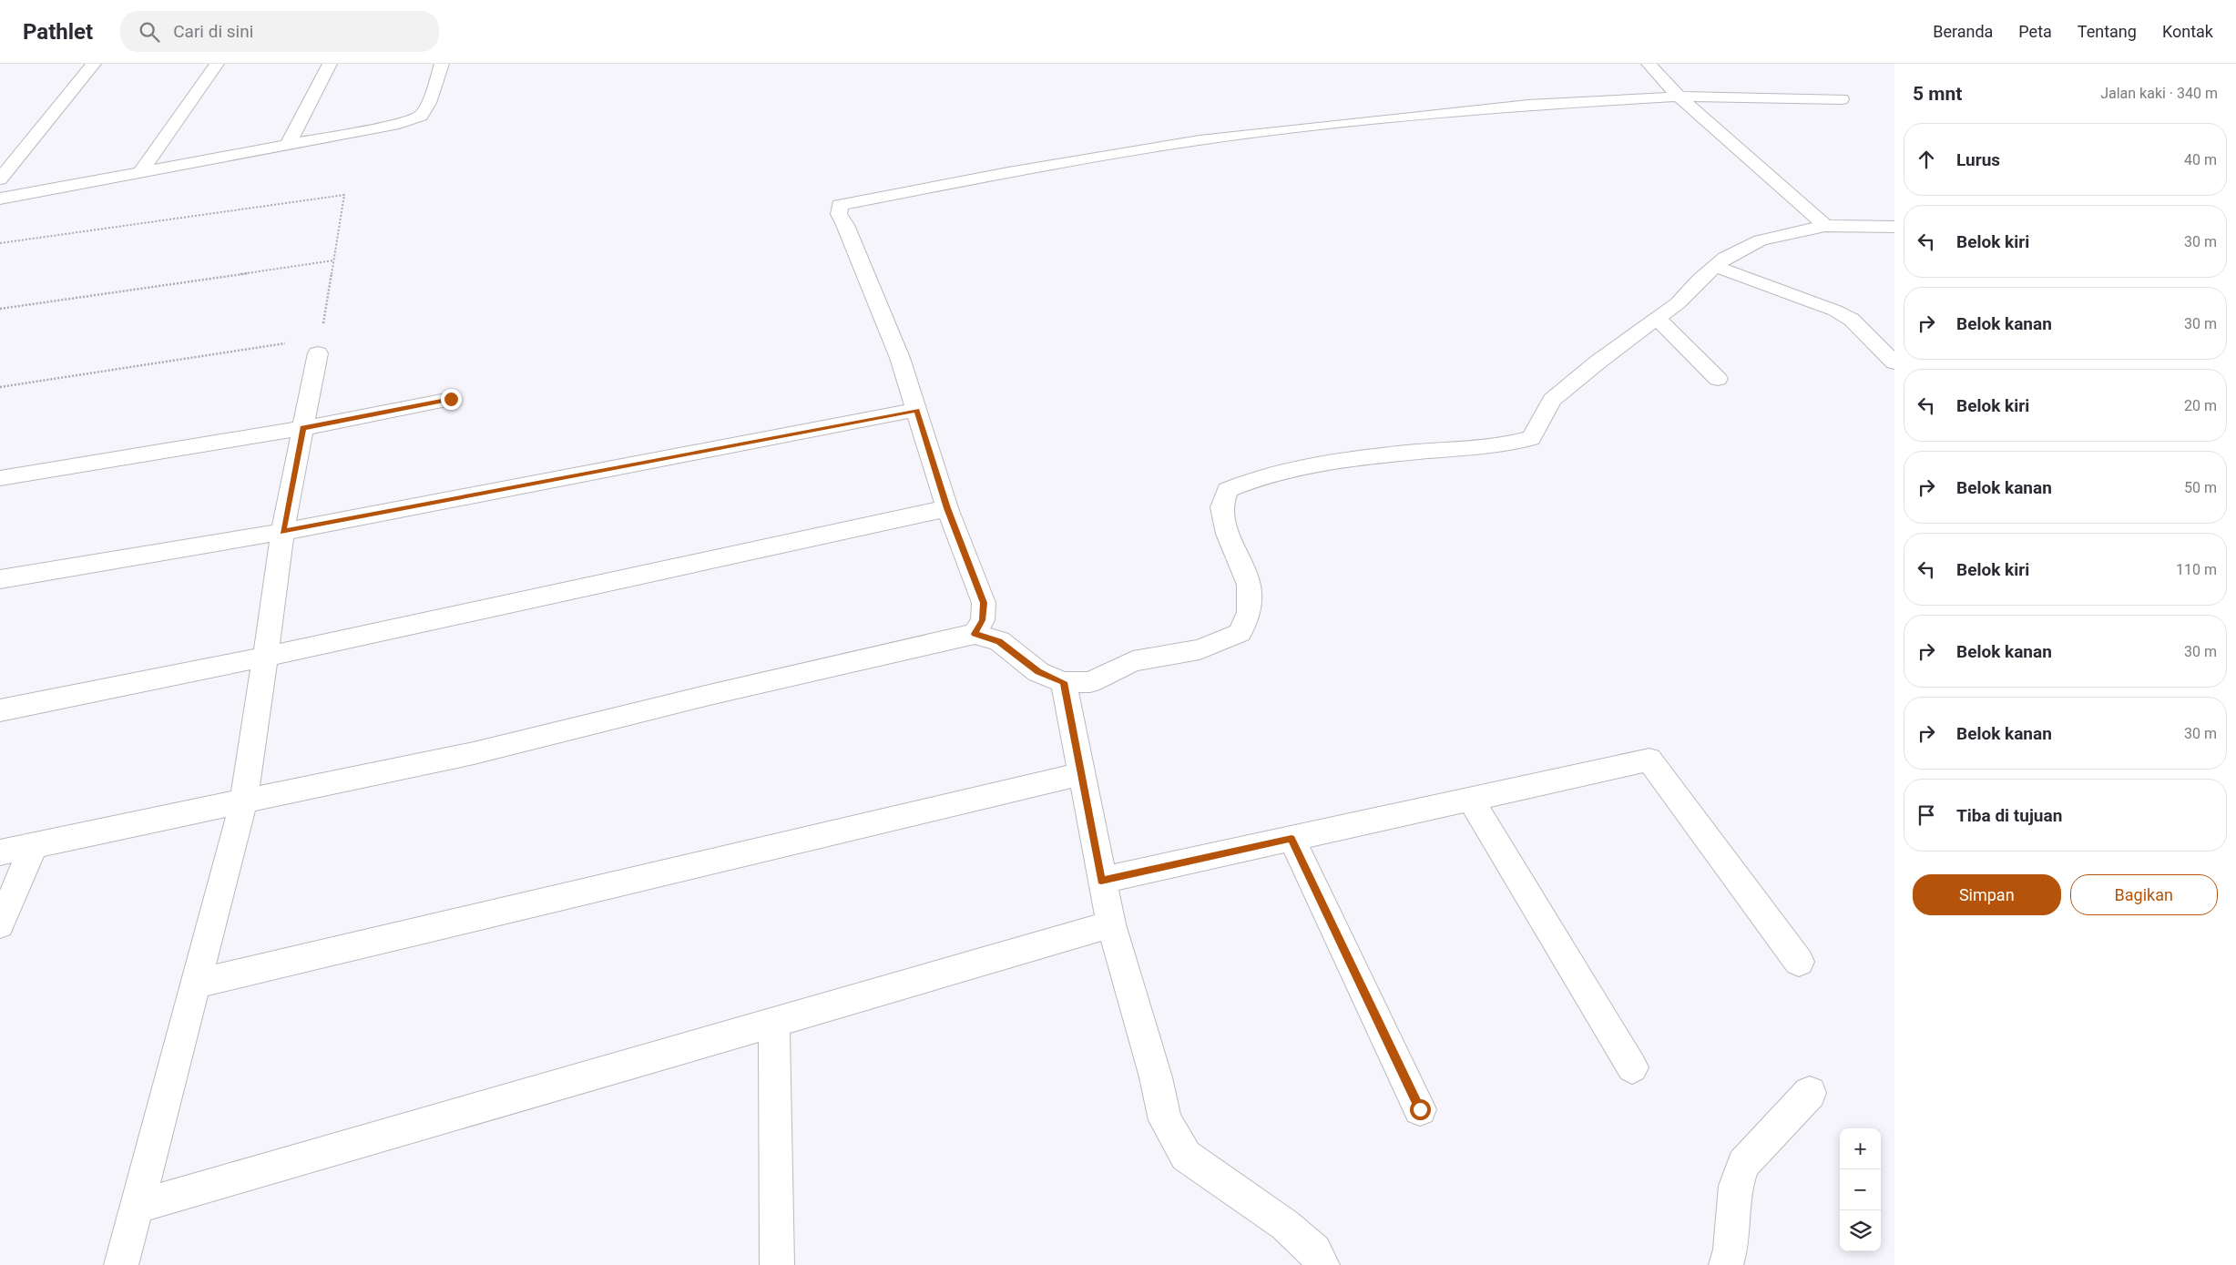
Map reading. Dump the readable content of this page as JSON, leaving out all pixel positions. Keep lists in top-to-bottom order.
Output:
{
  "page": {
    "header": "Pathlet",
    "search": "Cari di sini",
    "nav": [
      "Beranda",
      "Peta",
      "Tentang",
      "Kontak"
    ],
    "heading": ["5 mnt", "Jalan kaki · 340 m"],
    "list": [
      ["Lurus", "40 m"],
      ["Belok kiri", "30 m"],
      ["Belok kanan", "30 m"],
      ["Belok kiri", "20 m"],
      ["Belok kanan", "50 m"],
      ["Belok kiri", "110 m"],
      ["Belok kanan", "30 m"],
      ["Belok kanan", "30 m"],
      "Tiba di tujuan"
    ],
    "buttons": ["Simpan", "Bagikan"],
    "map_buttons": ["+", "−"]
  }
}
